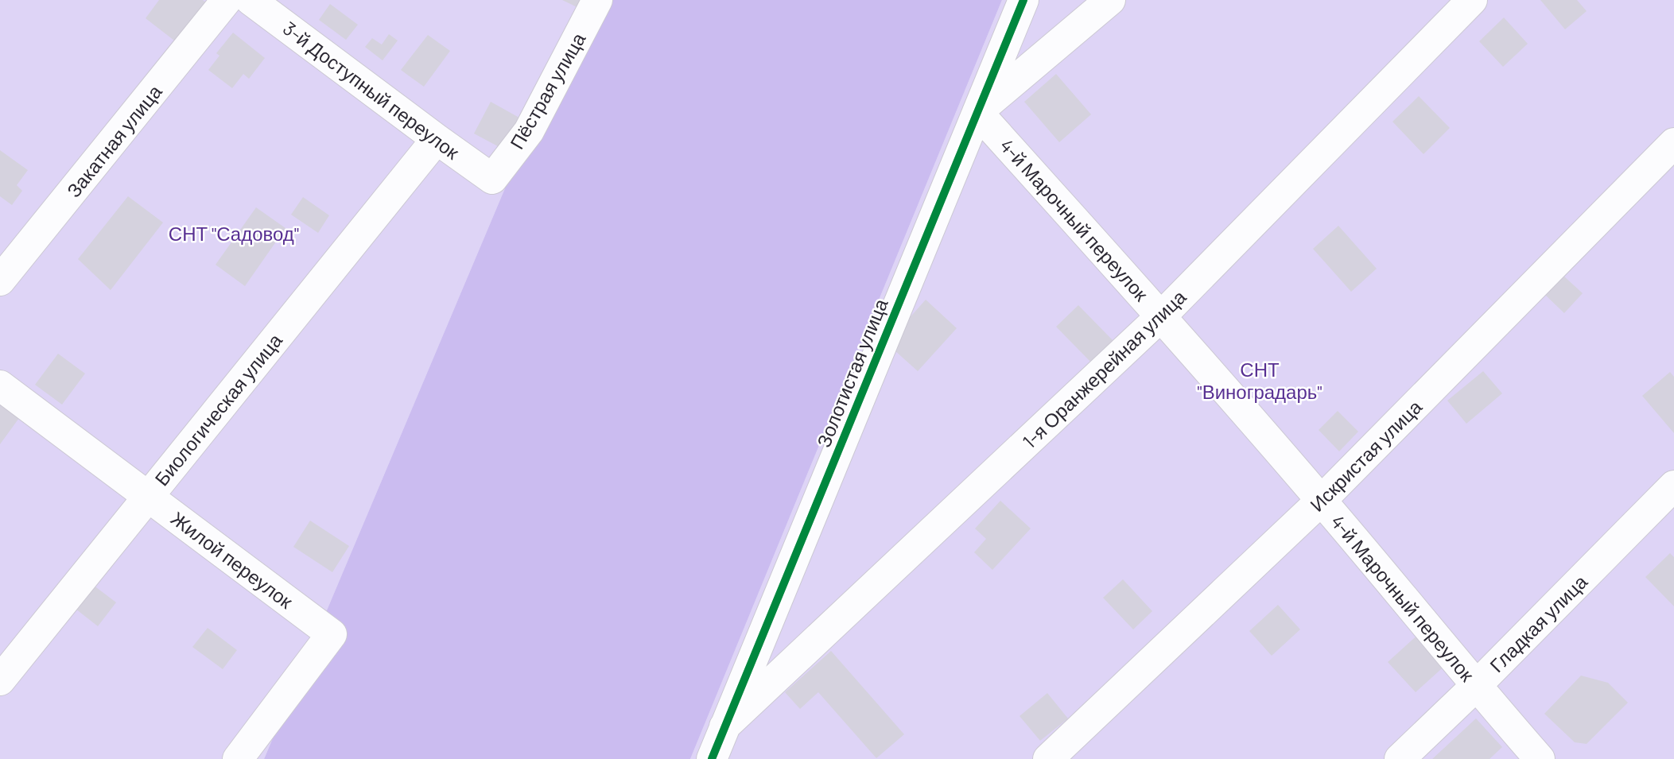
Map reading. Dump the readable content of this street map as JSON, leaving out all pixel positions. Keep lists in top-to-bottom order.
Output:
{
  "streets": {
    "street": [
      "3-й Доступный переулок",
      "Пёстрая улица",
      "Закатная улица",
      "4-й Марочный переулок",
      "1-я Оранжерейная улица",
      "Золотистая улица",
      "Биологическая улица",
      "Искристая улица",
      "Жилой переулок",
      "Гладкая улица"
    ]
  },
  "crossings": [
    ["3-й Доступный переулок", "Пёстрая улица"],
    ["3-й Доступный переулок", "Биологическая улица"],
    ["4-й Марочный переулок", "1-я Оранжерейная улица"],
    ["4-й Марочный переулок", "Золотистая улица"],
    ["4-й Марочный переулок", "Искристая улица"],
    ["4-й Марочный переулок", "Гладкая улица"],
    ["1-я Оранжерейная улица", "Золотистая улица"],
    ["Биологическая улица", "Жилой переулок"]
  ],
  "parks": ["СНТ \"Садовод\"", "СНТ \"Виноградарь\""]
}
